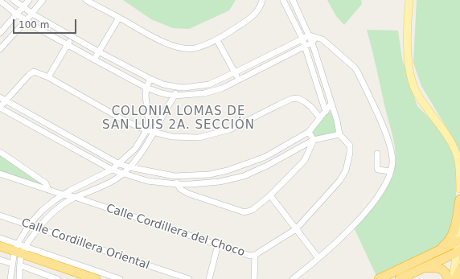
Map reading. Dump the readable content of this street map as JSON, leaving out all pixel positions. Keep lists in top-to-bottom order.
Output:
{
  "streets": {
    "street": ["Calle Cordillera del Choco", "Calle Cordillera Oriental"]
  },
  "districts": ["COLONIA LOMAS DE SAN LUIS 2A. SECCIÓN"],
  "scale_bar": "100 m"
}
